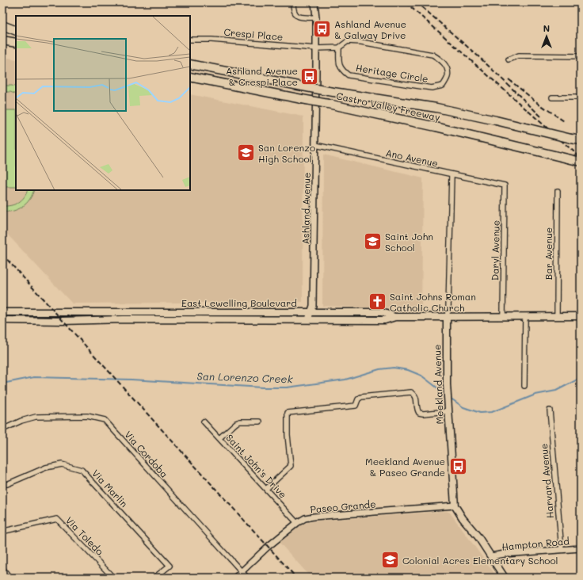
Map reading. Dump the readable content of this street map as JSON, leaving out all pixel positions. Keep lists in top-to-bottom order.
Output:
{
  "streets": {
    "highway": ["Castro Valley Freeway"],
    "main road": ["East Lewelling Boulevard", "Meekland Avenue"],
    "street": [
      "Crespi Place",
      "Heritage Circle",
      "Ano Avenue",
      "Ashland Avenue",
      "Daryl Avenue",
      "Bar Avenue",
      "Via Cordoba",
      "Saint John's Drive",
      "Harvard Avenue",
      "Via Marlin",
      "Paseo Grande",
      "Via Toledo",
      "Hampton Road"
    ]
  },
  "crossings": [
    ["Crespi Place", "Heritage Circle"],
    ["Crespi Place", "Ashland Avenue"],
    ["Heritage Circle", "Ashland Avenue"],
    ["Ano Avenue", "Ashland Avenue"],
    ["Ano Avenue", "Daryl Avenue"],
    ["Ano Avenue", "Meekland Avenue"],
    ["Ashland Avenue", "East Lewelling Boulevard"],
    ["Daryl Avenue", "East Lewelling Boulevard"],
    ["Bar Avenue", "East Lewelling Boulevard"],
    ["East Lewelling Boulevard", "Meekland Avenue"],
    ["Meekland Avenue", "Paseo Grande"],
    ["Meekland Avenue", "Hampton Road"],
    ["Via Cordoba", "Paseo Grande"],
    ["Saint John's Drive", "Paseo Grande"],
    ["Harvard Avenue", "Hampton Road"]
  ],
  "water": ["San Lorenzo Creek"],
  "places": {
    "bus stop": ["Ashland Avenue & Galway Drive", "Ashland Avenue & Crespi Place", "Meekland Avenue & Paseo Grande"],
    "school or university": ["San Lorenzo High School", "Saint John School", "Colonial Acres Elementary School"],
    "church": ["Saint Johns Roman Catholic Church"]
  },
  "north": "top"
}
